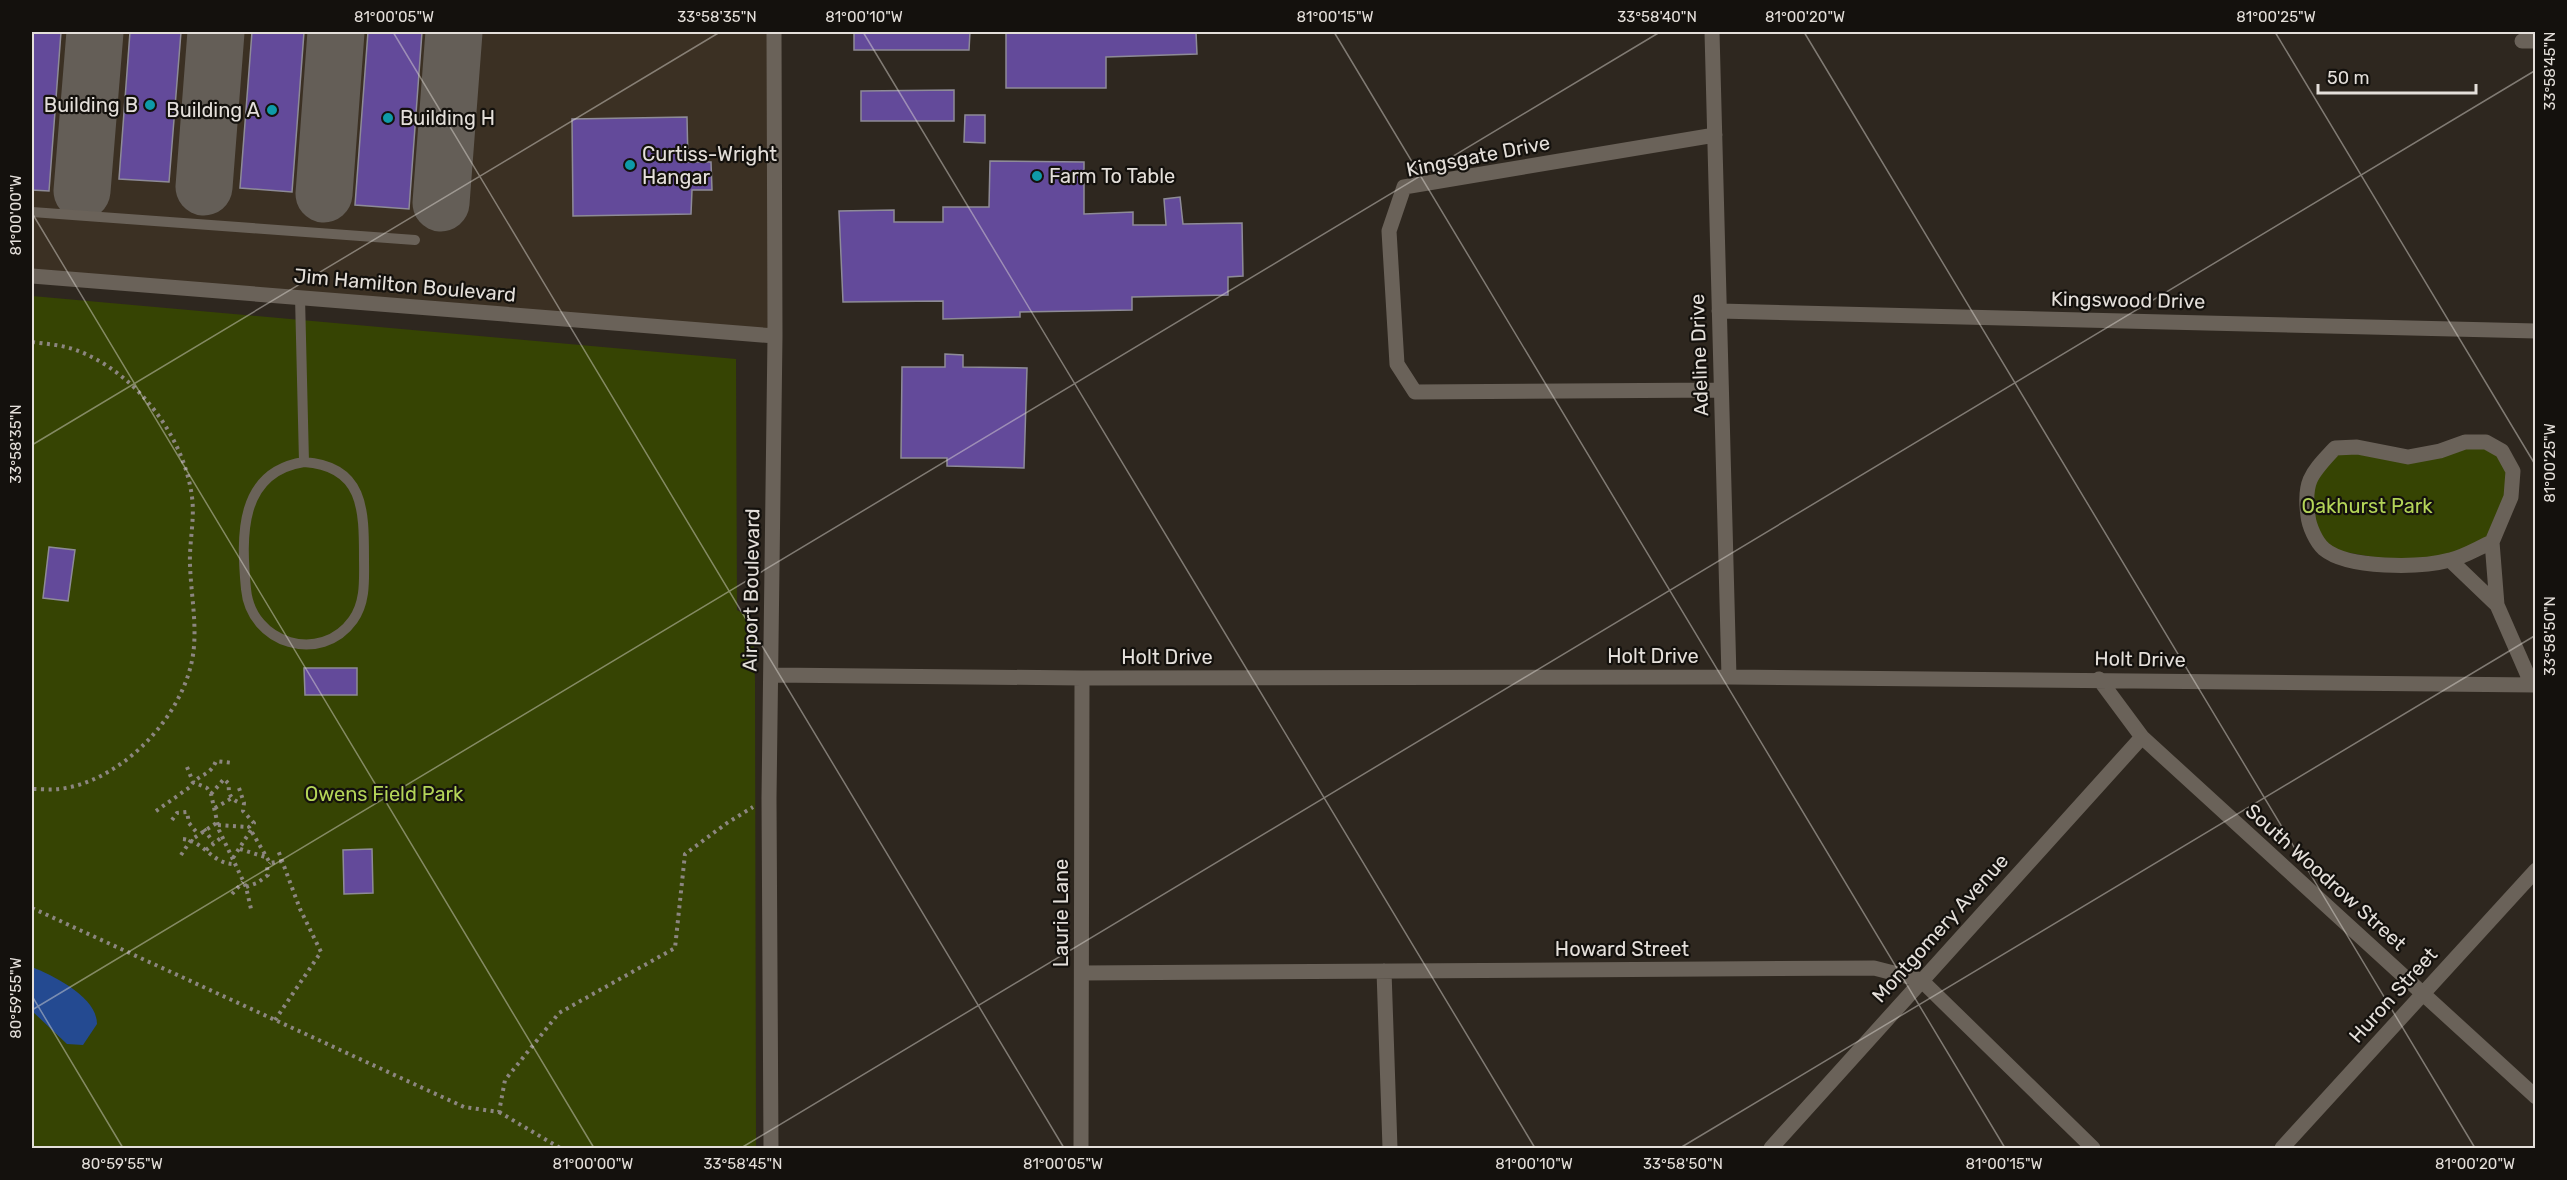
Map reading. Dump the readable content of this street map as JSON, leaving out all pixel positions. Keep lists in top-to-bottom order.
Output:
{
  "streets": {
    "street": [
      "Kingsgate Drive",
      "Jim Hamilton Boulevard",
      "Kingswood Drive",
      "Adeline Drive",
      "Airport Boulevard",
      "Holt Drive",
      "South Woodrow Street",
      "Laurie Lane",
      "Montgomery Avenue",
      "Howard Street",
      "Huron Street"
    ]
  },
  "crossings": [
    ["Kingsgate Drive", "Adeline Drive"],
    ["Jim Hamilton Boulevard", "Airport Boulevard"],
    ["Kingswood Drive", "Adeline Drive"],
    ["Adeline Drive", "Holt Drive"],
    ["Airport Boulevard", "Holt Drive"],
    ["Holt Drive", "South Woodrow Street"],
    ["Holt Drive", "Laurie Lane"],
    ["South Woodrow Street", "Montgomery Avenue"],
    ["South Woodrow Street", "Huron Street"],
    ["Laurie Lane", "Howard Street"],
    ["Montgomery Avenue", "Howard Street"]
  ],
  "parks": ["Oakhurst Park", "Owens Field Park"],
  "places": [
    "Building B",
    "Building A",
    "Building H",
    "Curtiss-Wright Hangar",
    "Farm To Table"
  ],
  "scale_bar": "50 m",
  "coordinates": [
    "81°00'05\"W",
    "33°58'35\"N",
    "81°00'10\"W",
    "81°00'15\"W",
    "33°58'40\"N",
    "81°00'20\"W",
    "81°00'25\"W",
    "33°58'45\"N",
    "81°00'00\"W",
    "33°58'50\"N",
    "80°59'55\"W"
  ]
}
